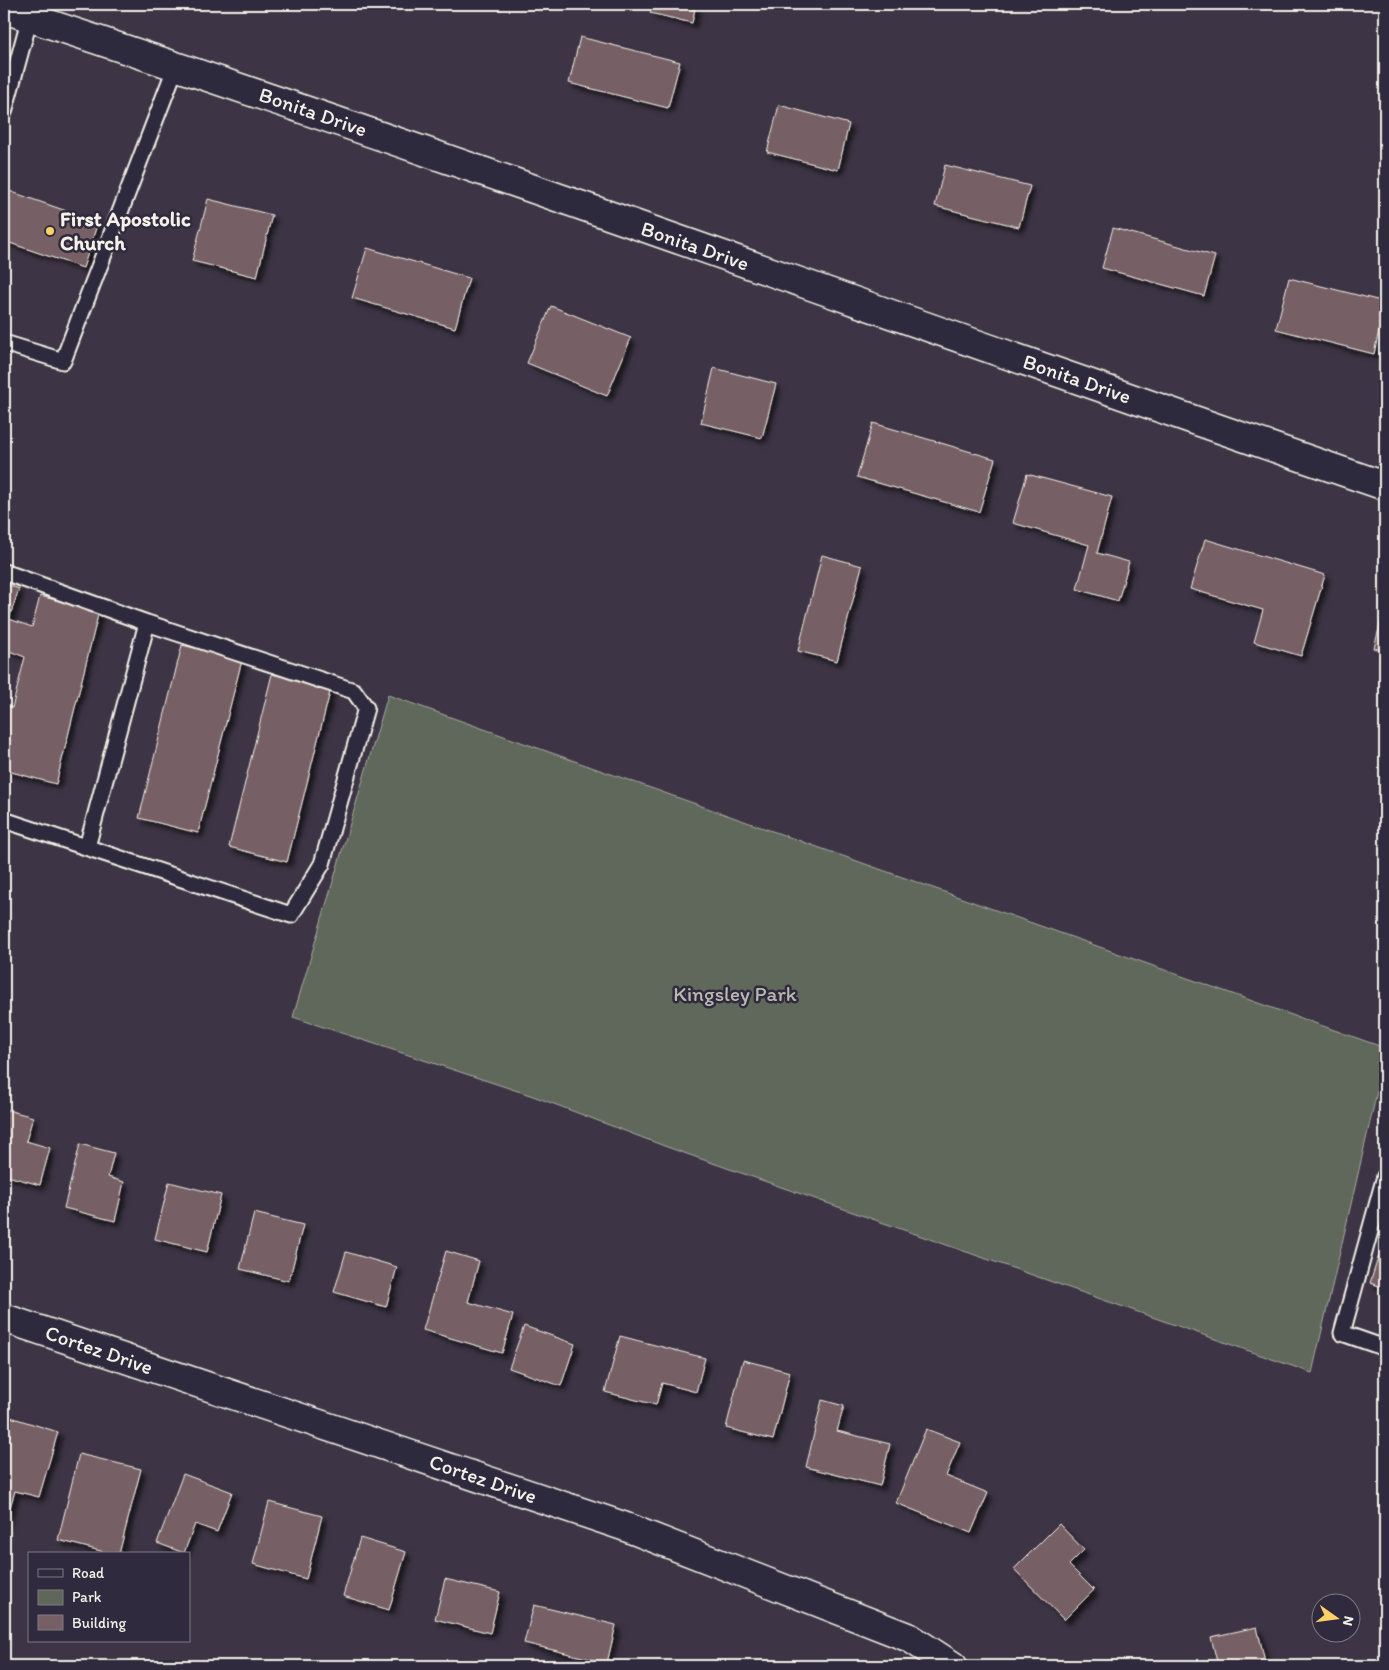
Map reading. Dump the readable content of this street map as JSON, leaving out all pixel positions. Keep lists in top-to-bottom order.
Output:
{
  "streets": {
    "street": ["Bonita Drive", "Cortez Drive"]
  },
  "parks": ["Kingsley Park"],
  "places": ["First Apostolic Church"],
  "legend": ["Road", "Park", "Building"],
  "north": "right"
}
